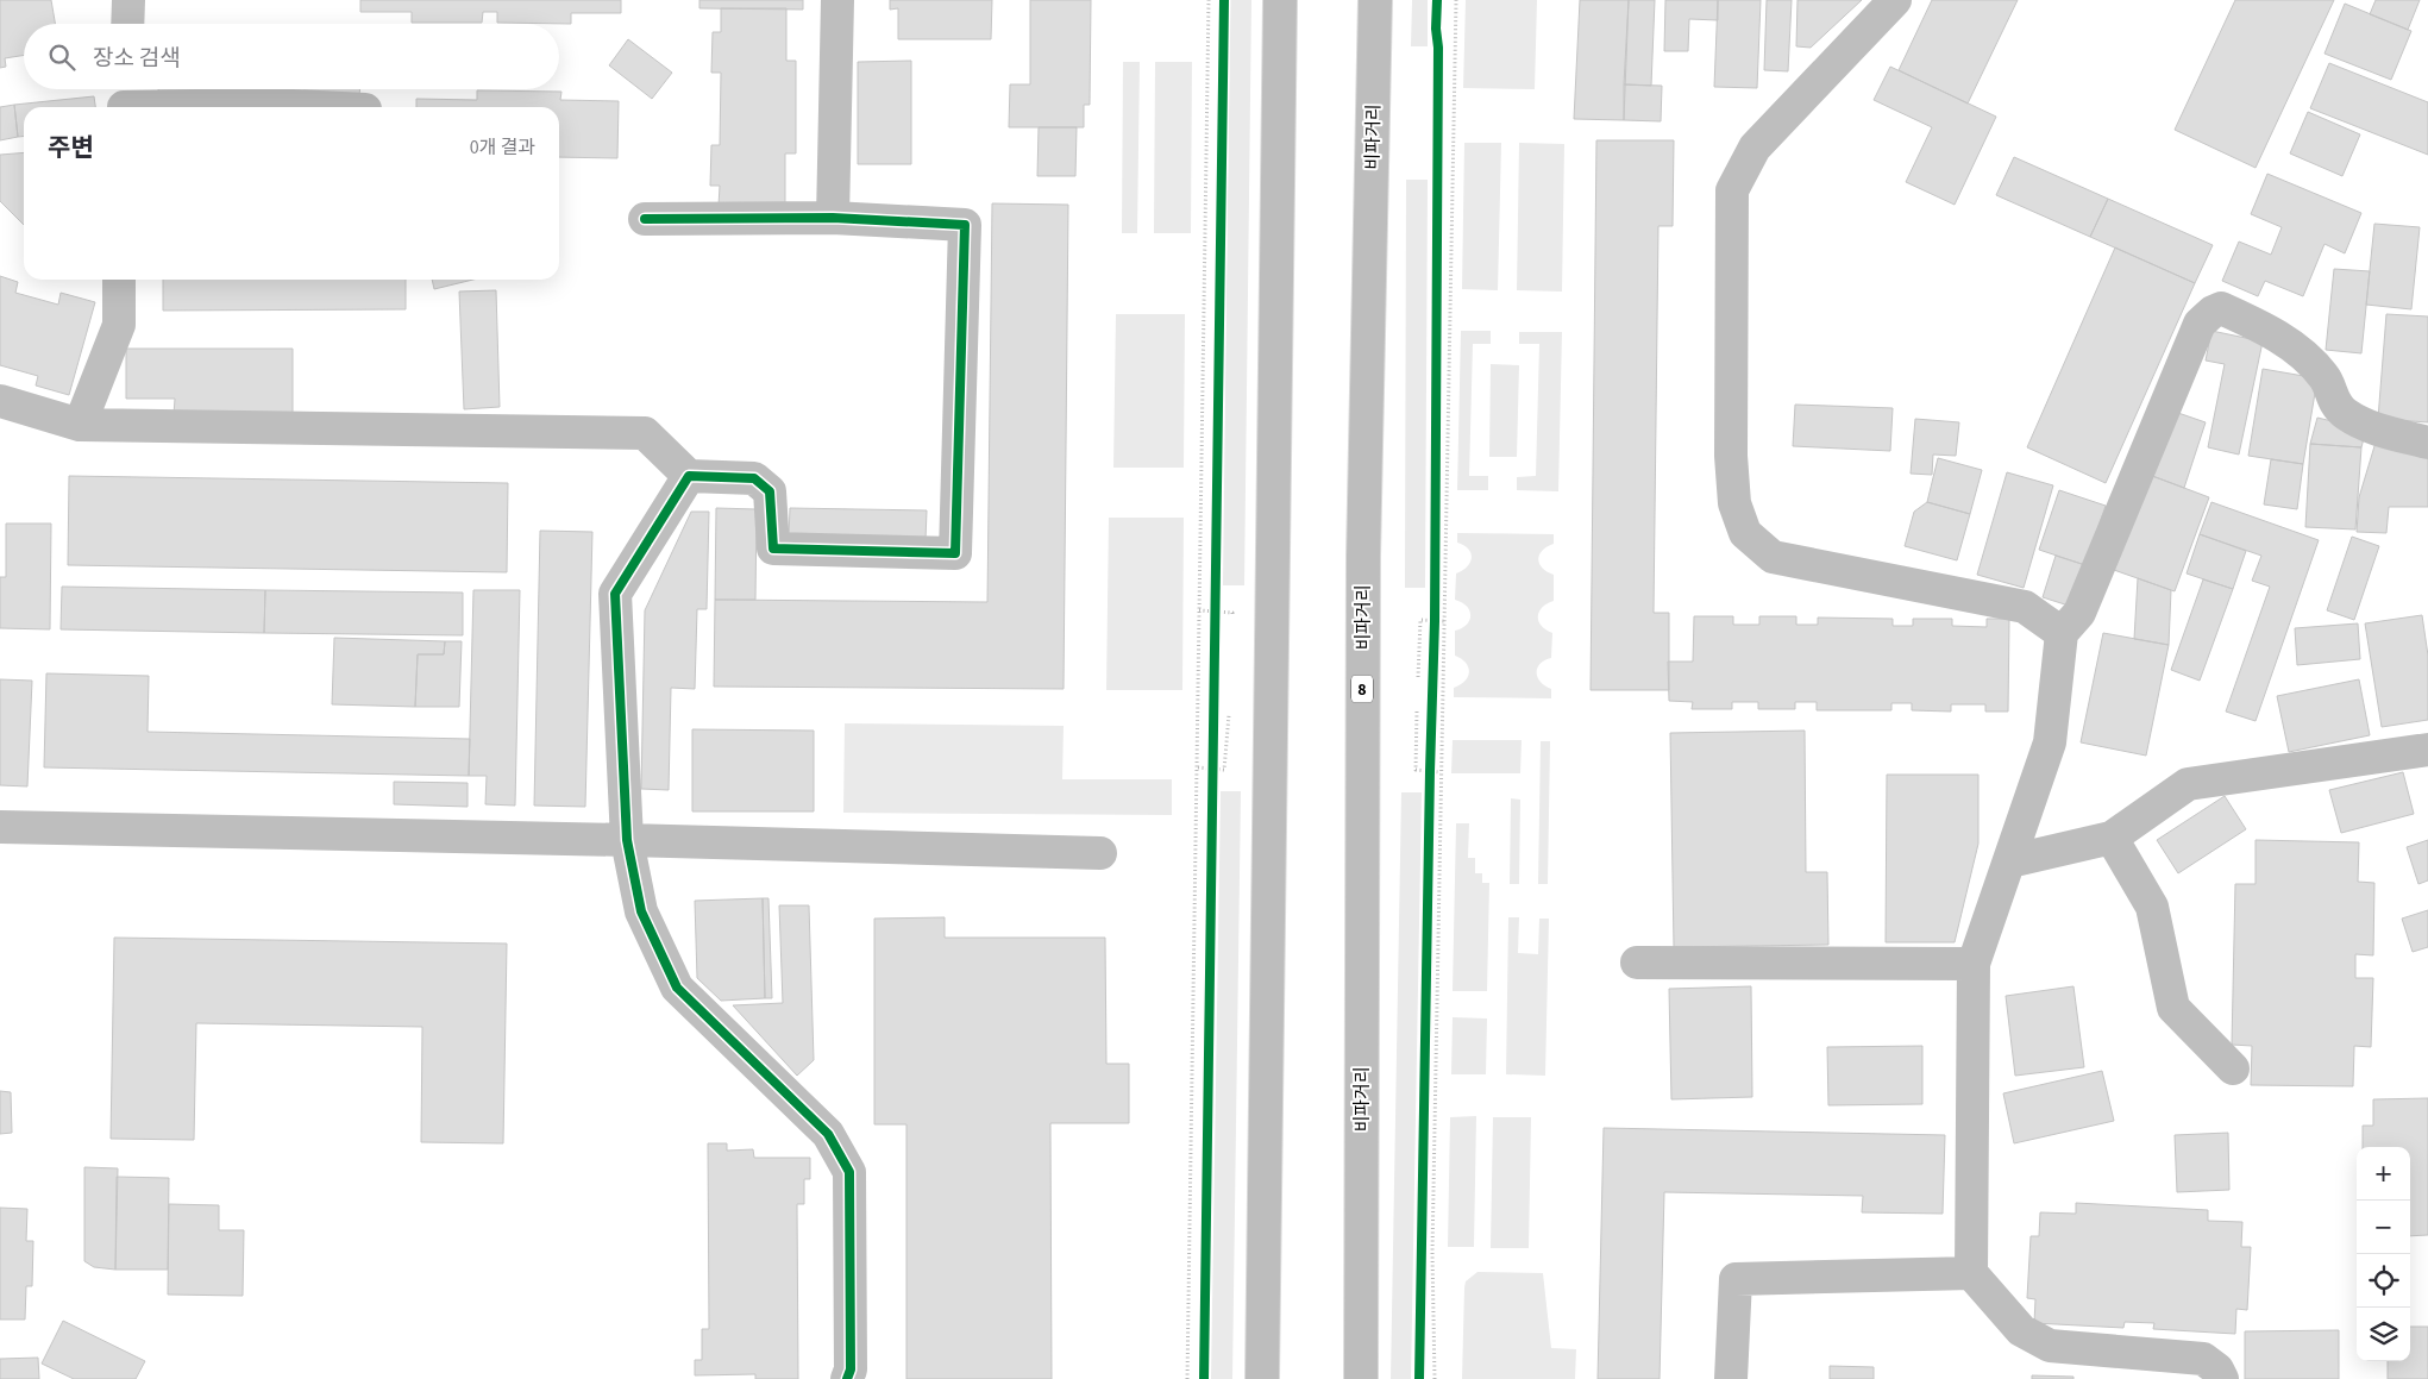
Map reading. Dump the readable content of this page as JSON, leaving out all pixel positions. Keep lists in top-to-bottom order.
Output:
{
  "streets": {
    "main road": ["비파거리", "8"]
  },
  "page": {
    "search": "장소 검색",
    "heading": ["주변", "0개 결과"],
    "map_buttons": ["+", "−"]
  }
}
